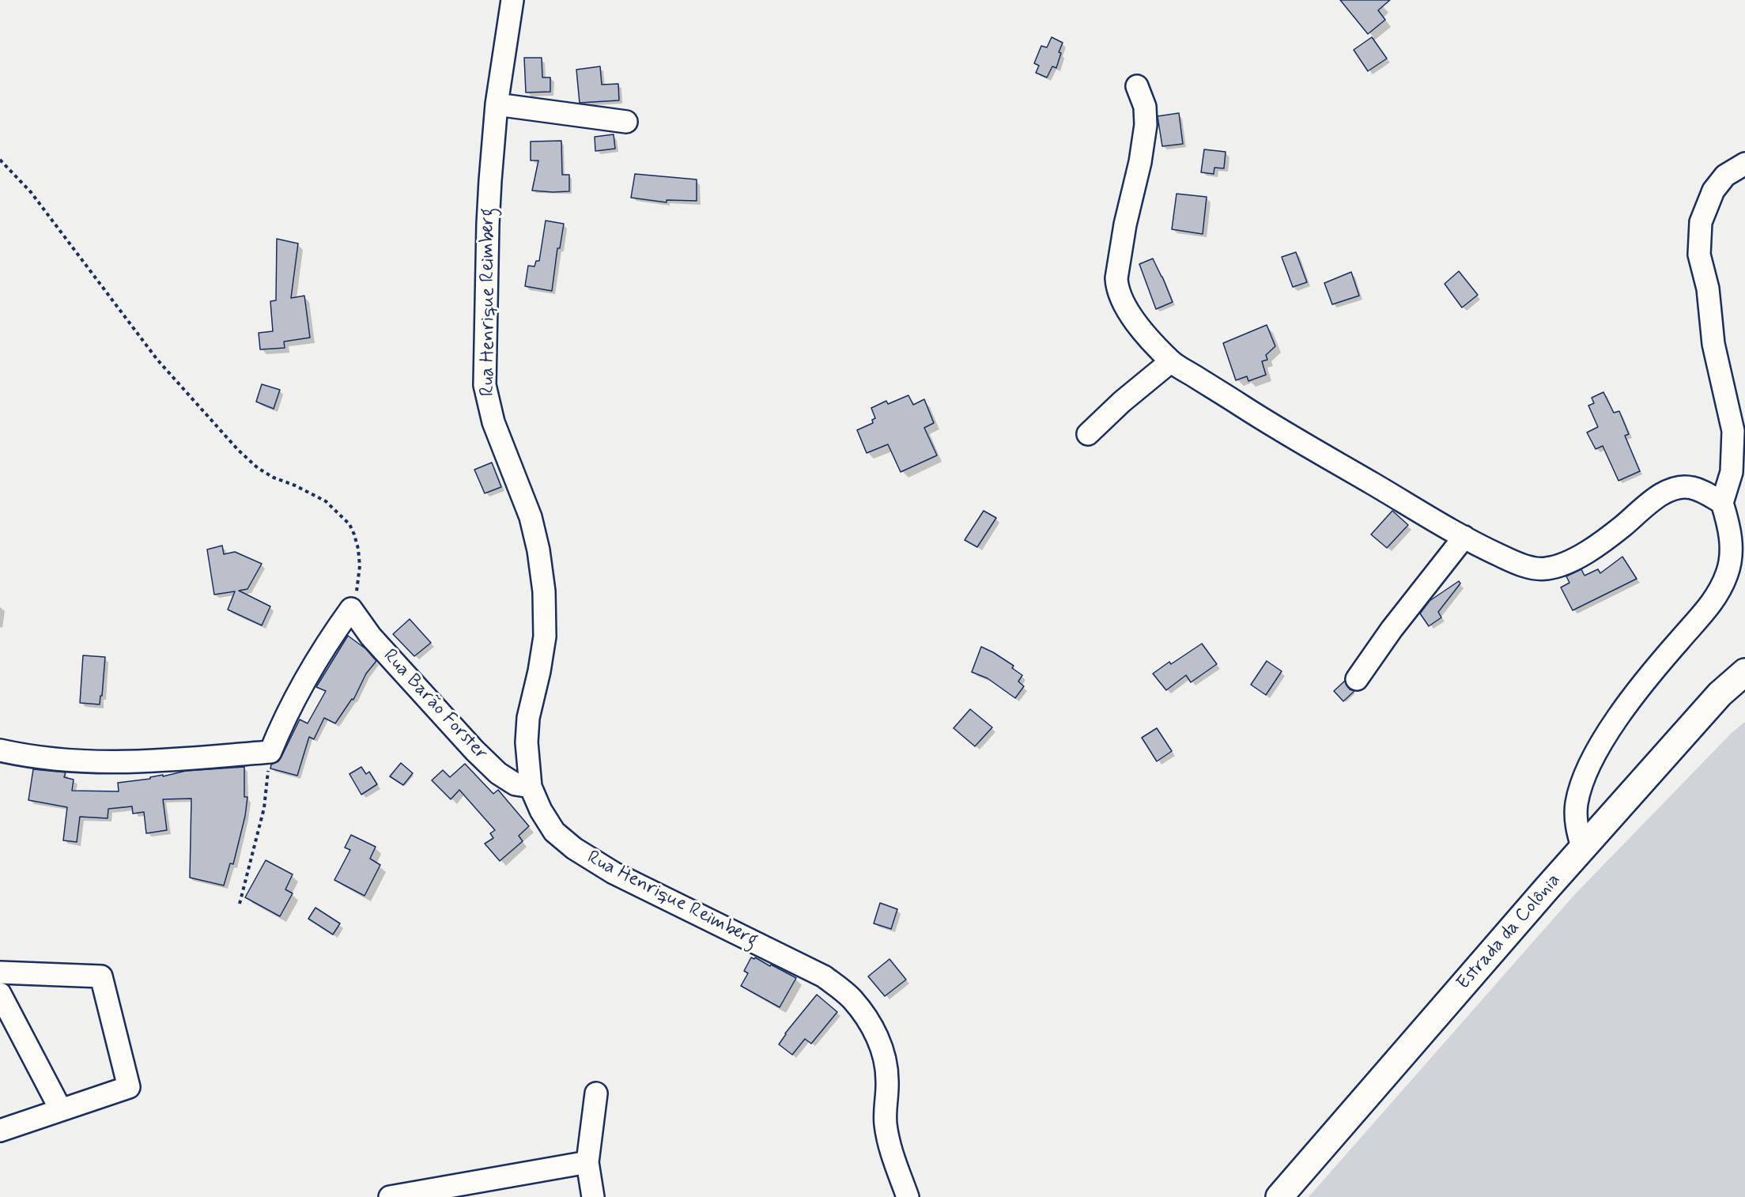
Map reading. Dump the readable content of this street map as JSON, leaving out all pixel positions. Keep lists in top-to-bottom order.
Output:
{
  "streets": {
    "main road": ["Estrada da Colônia"],
    "street": ["Rua Henrique Reimberg", "Rua Barão Forster"]
  },
  "crossings": [
    ["Rua Henrique Reimberg", "Rua Barão Forster"]
  ]
}
